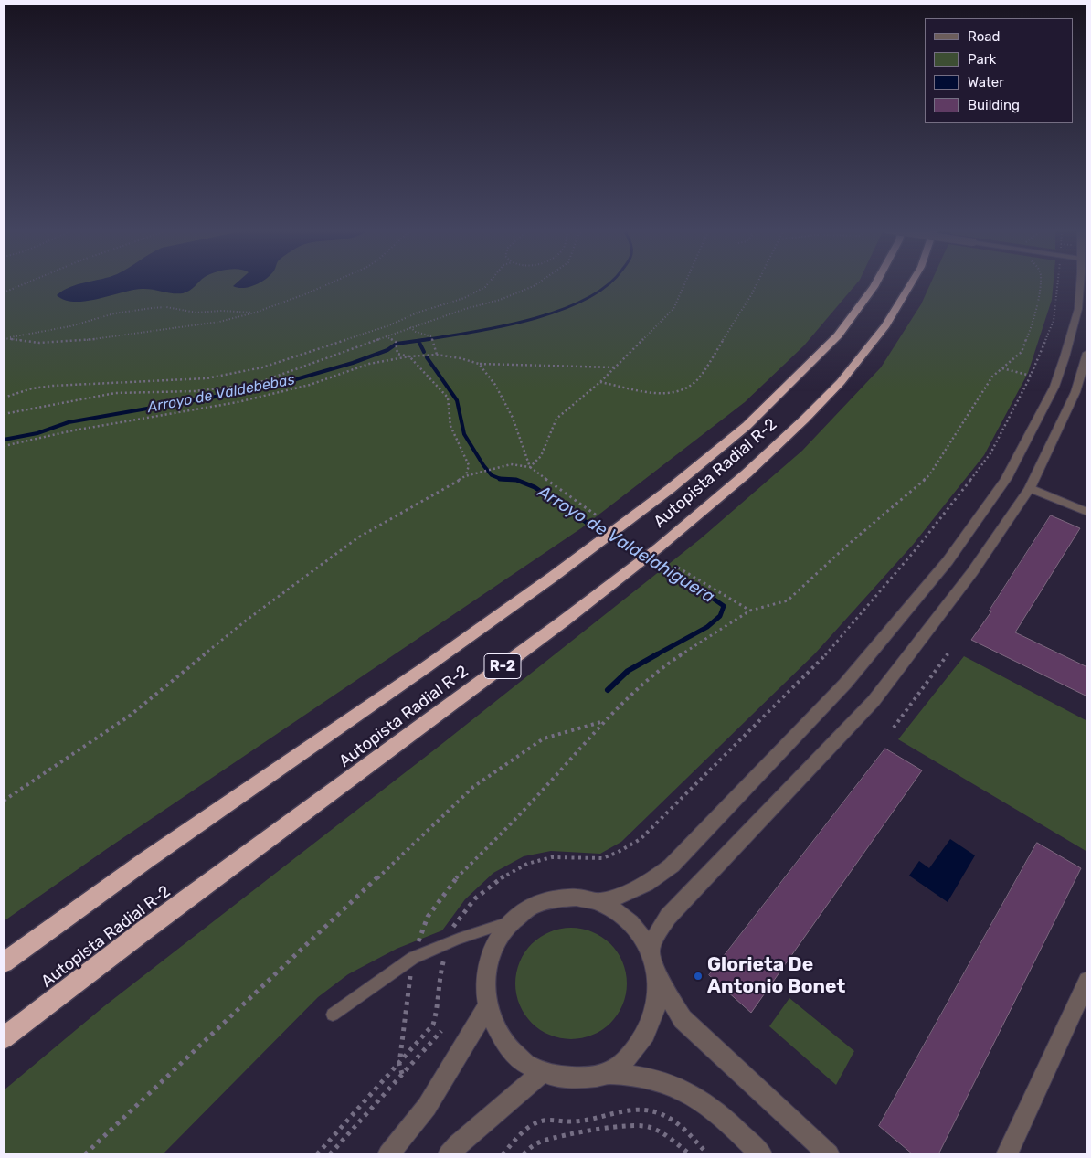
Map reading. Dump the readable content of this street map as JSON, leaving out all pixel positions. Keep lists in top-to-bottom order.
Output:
{
  "streets": {
    "highway": ["Autopista Radial R-2", "R-2"]
  },
  "water": ["Arroyo de Valdebebas", "Arroyo de Valdelahiguera"],
  "places": ["Glorieta De Antonio Bonet"],
  "legend": [
    "Road",
    "Park",
    "Water",
    "Building"
  ]
}
